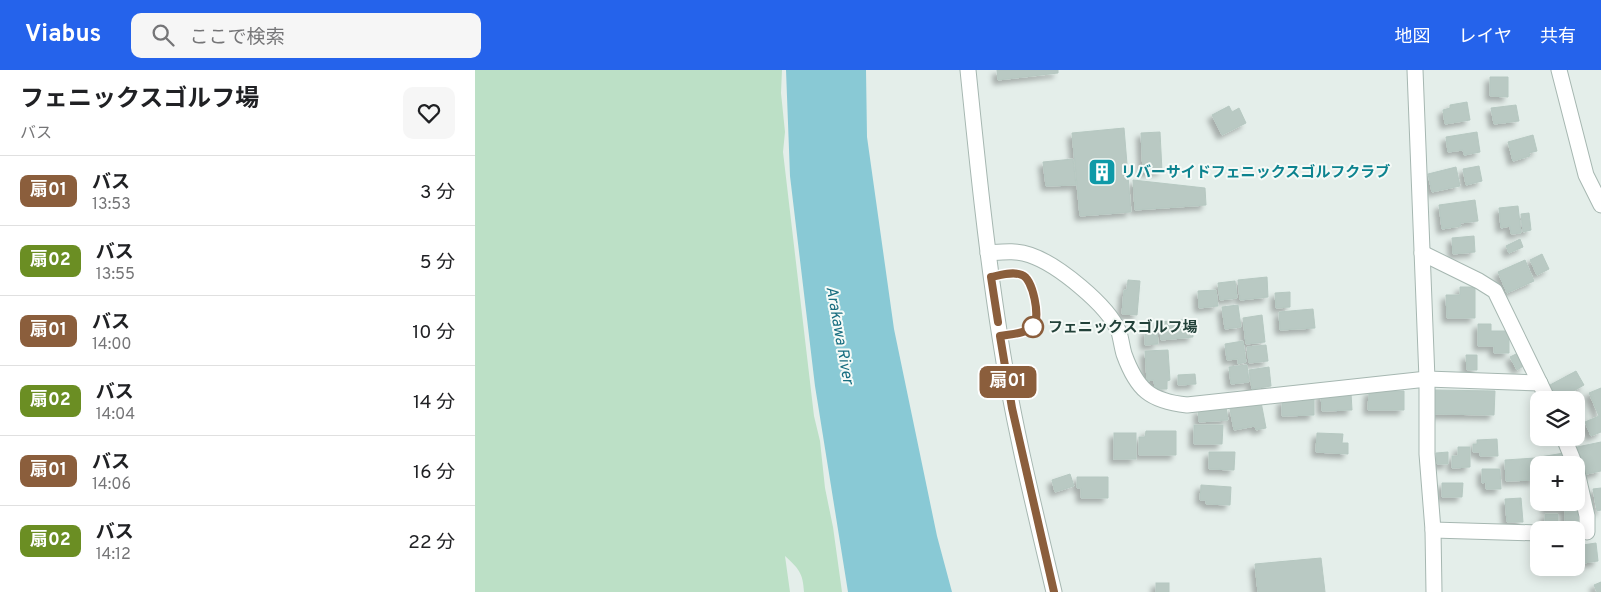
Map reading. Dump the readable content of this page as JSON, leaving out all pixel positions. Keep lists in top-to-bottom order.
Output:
{
  "water": ["Arakawa River"],
  "places": {
    "building": ["リバーサイドフェニックスゴルフクラブ"],
    "other": ["フェニックスゴルフ場"]
  },
  "lines": ["bus line 扇01"],
  "page": {
    "header": "Viabus",
    "search": "ここで検索",
    "nav": ["地図", "レイヤ", "共有"],
    "heading": ["フェニックスゴルフ場", "バス"],
    "on_map": "扇01",
    "list": [
      {
        "mark": "扇01",
        "name": "バス",
        "note": "13:53",
        "value": "3 分"
      },
      {
        "mark": "扇02",
        "name": "バス",
        "note": "13:55",
        "value": "5 分"
      },
      {
        "mark": "扇01",
        "name": "バス",
        "note": "14:00",
        "value": "10 分"
      },
      {
        "mark": "扇02",
        "name": "バス",
        "note": "14:04",
        "value": "14 分"
      },
      {
        "mark": "扇01",
        "name": "バス",
        "note": "14:06",
        "value": "16 分"
      },
      {
        "mark": "扇02",
        "name": "バス",
        "note": "14:12",
        "value": "22 分"
      }
    ],
    "map_buttons": ["+", "−"]
  }
}
